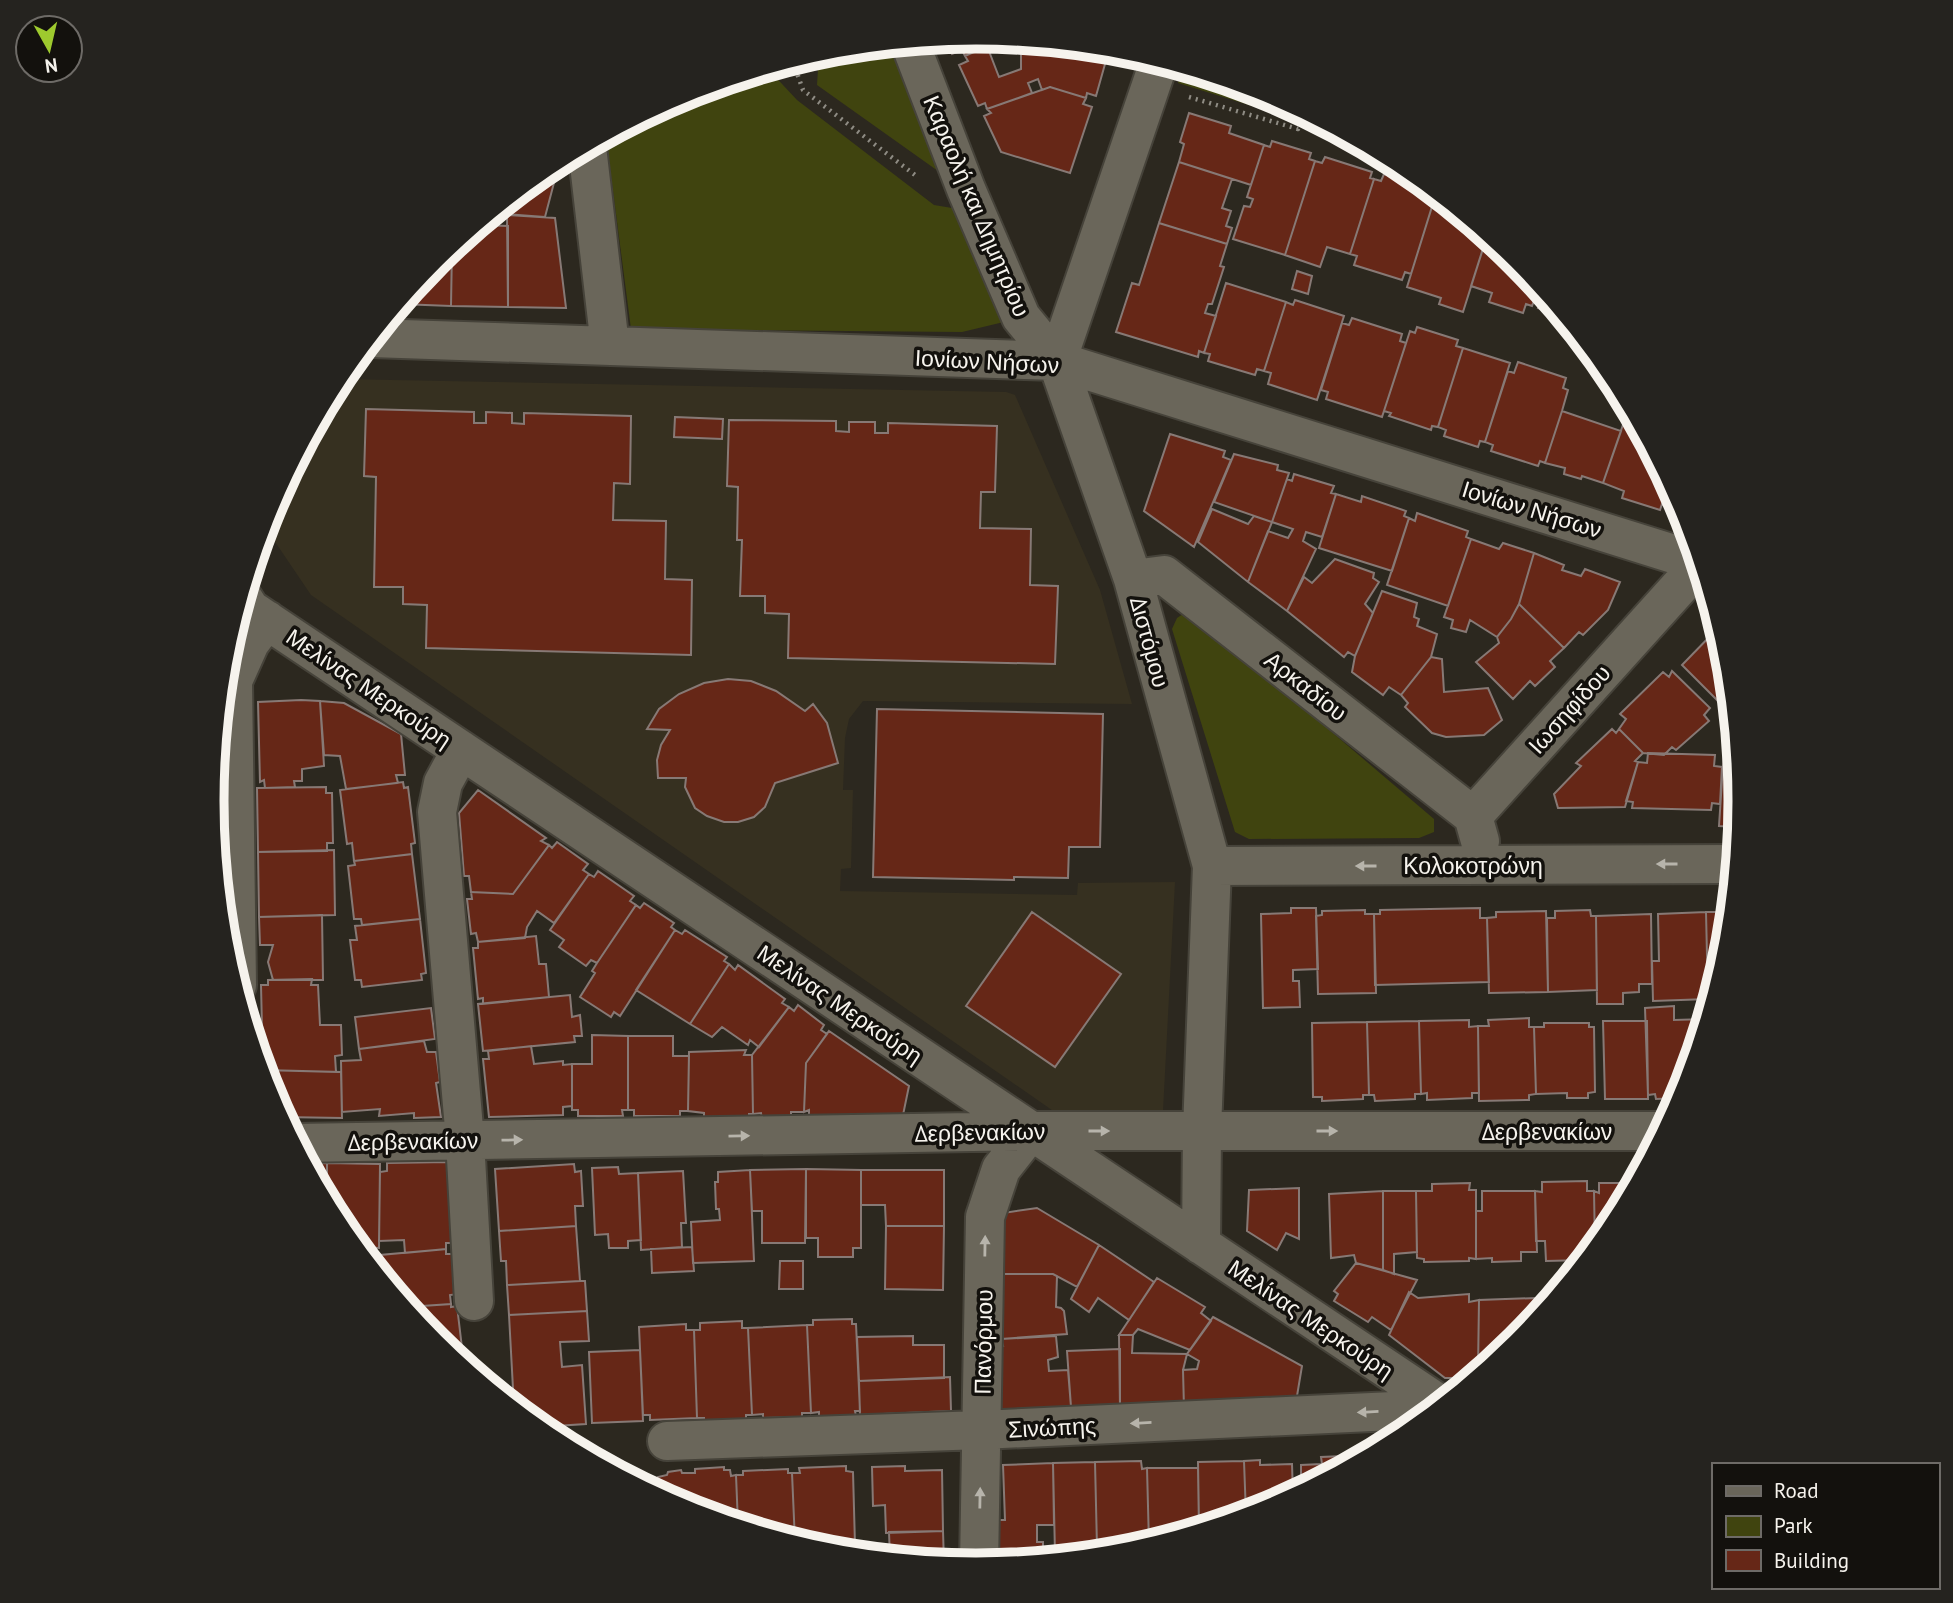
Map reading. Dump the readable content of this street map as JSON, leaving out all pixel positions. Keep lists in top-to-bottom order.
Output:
{
  "streets": {
    "street": [
      "Καραολή και Δημητρίου",
      "Ιονίων Νήσων",
      "Διστόμου",
      "Αρκαδίου",
      "Μελίνας Μερκούρη",
      "Ιωσηφίδου",
      "Κολοκοτρώνη",
      "Δερβενακίων",
      "Πανόρμου",
      "Σινώπης"
    ]
  },
  "crossings": [
    ["Καραολή και Δημητρίου", "Ιονίων Νήσων"],
    ["Καραολή και Δημητρίου", "Διστόμου"],
    ["Ιονίων Νήσων", "Διστόμου"],
    ["Διστόμου", "Αρκαδίου"],
    ["Διστόμου", "Μελίνας Μερκούρη"],
    ["Διστόμου", "Κολοκοτρώνη"],
    ["Διστόμου", "Δερβενακίων"],
    ["Αρκαδίου", "Ιωσηφίδου"],
    ["Μελίνας Μερκούρη", "Δερβενακίων"],
    ["Μελίνας Μερκούρη", "Πανόρμου"],
    ["Δερβενακίων", "Πανόρμου"],
    ["Πανόρμου", "Σινώπης"]
  ],
  "one_way": [
    "Κολοκοτρώνη",
    "Δερβενακίων",
    "Πανόρμου",
    "Σινώπης"
  ],
  "legend": ["Road", "Park", "Building"],
  "north": "bottom"
}
